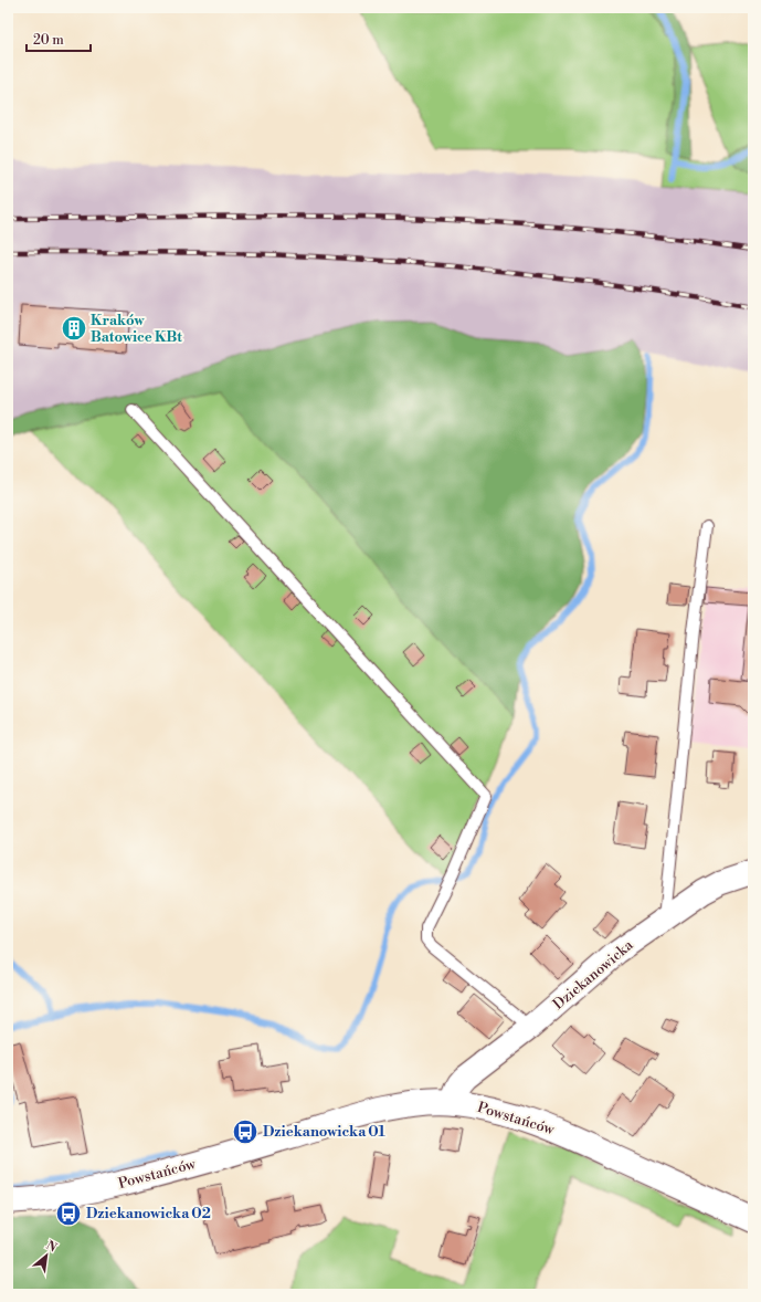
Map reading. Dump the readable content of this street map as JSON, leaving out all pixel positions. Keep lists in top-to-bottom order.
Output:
{
  "streets": {
    "street": ["Dziekanowicka", "Powstańców"]
  },
  "crossings": [
    ["Dziekanowicka", "Powstańców"]
  ],
  "places": {
    "building": ["Kraków Batowice KBt"],
    "bus stop": ["Dziekanowicka 01", "Dziekanowicka 02"]
  },
  "scale_bar": "20 m",
  "north": "top right"
}
